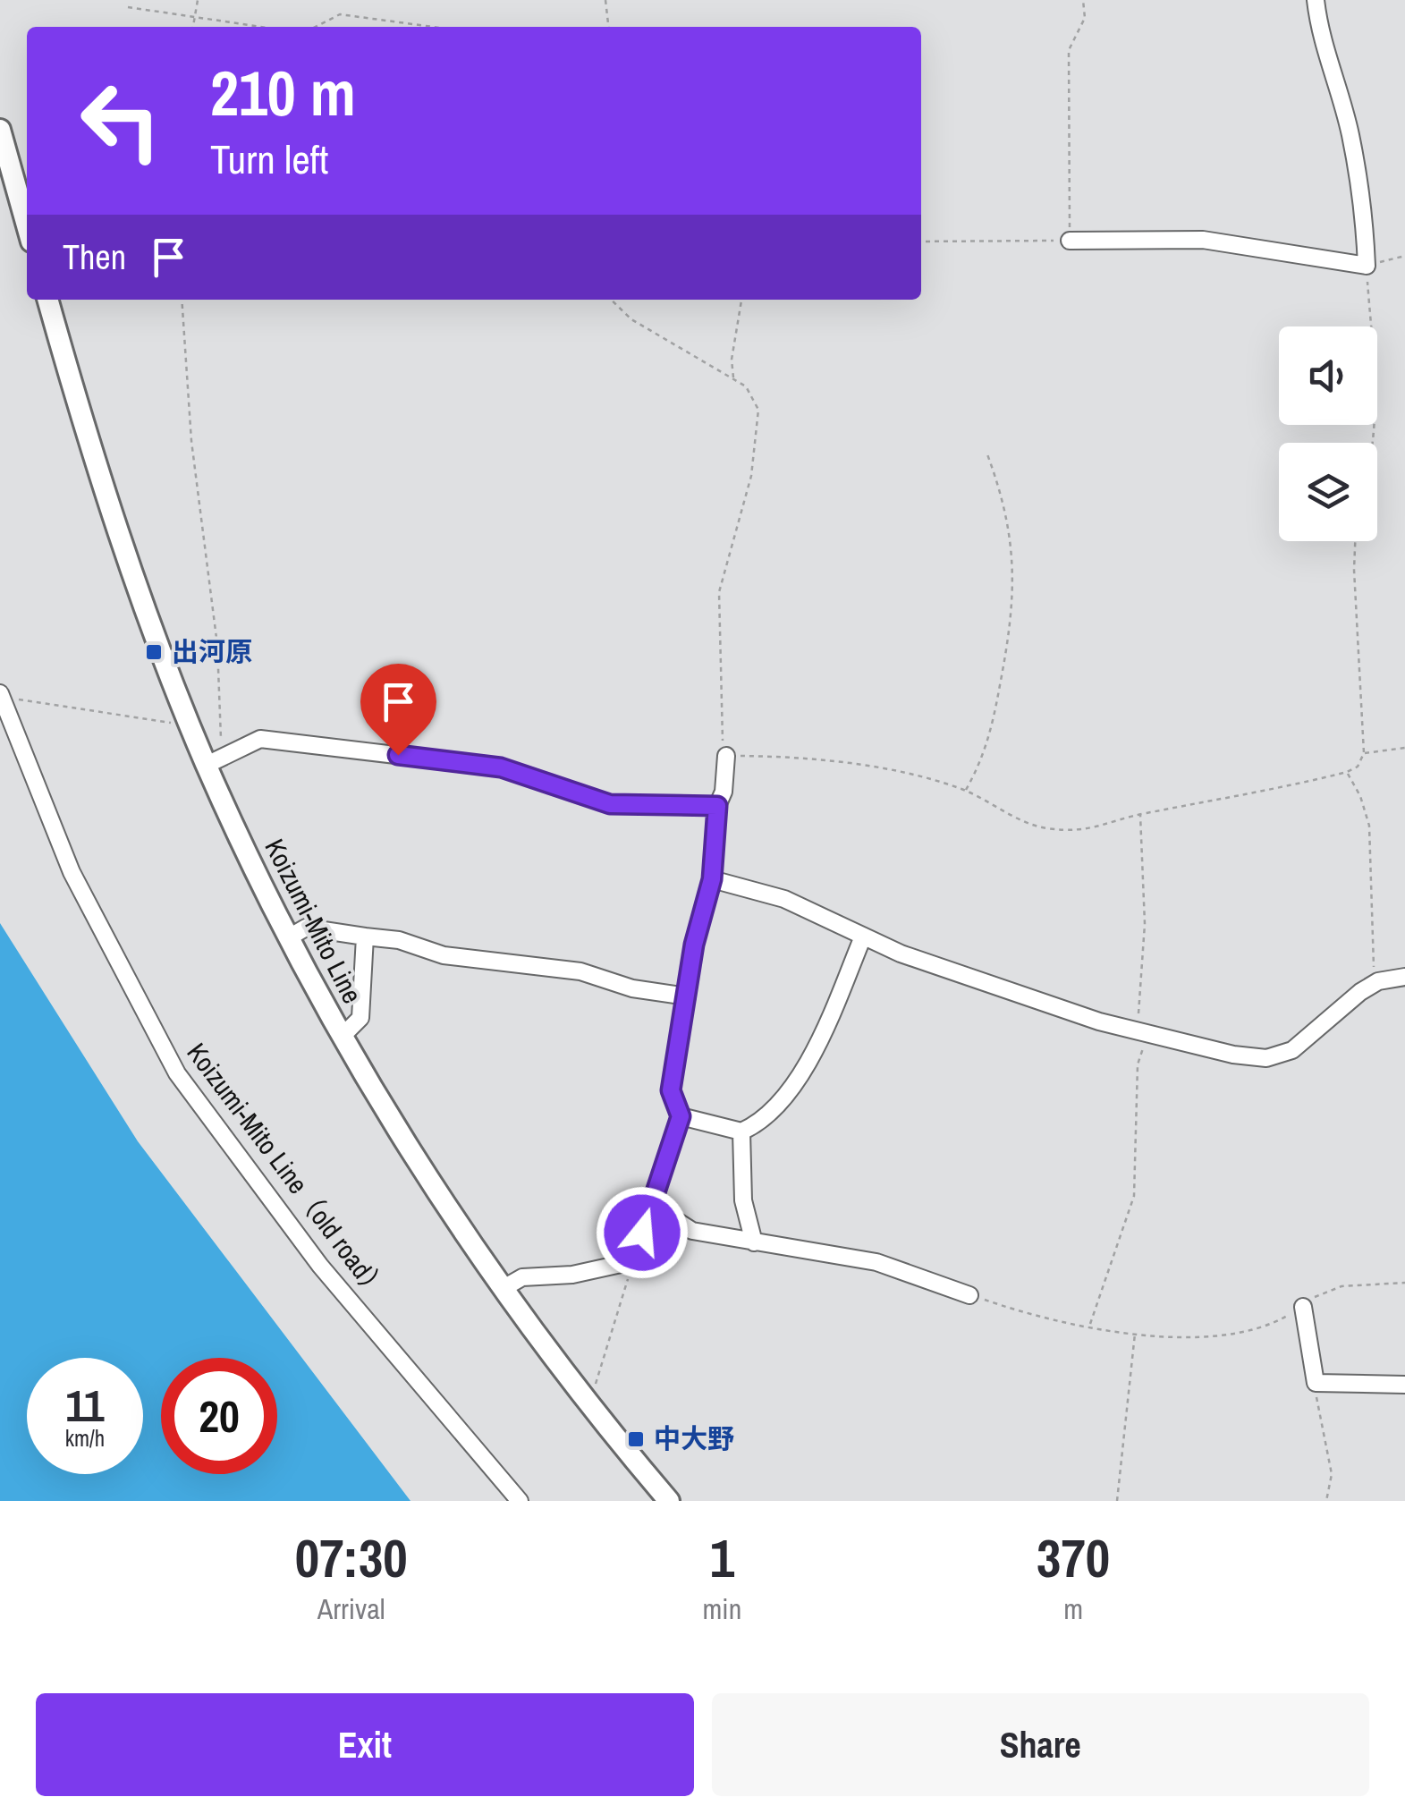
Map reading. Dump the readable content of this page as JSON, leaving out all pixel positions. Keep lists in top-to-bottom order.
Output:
{
  "streets": {
    "main road": ["Koizumi-Mito Line"],
    "street": ["Koizumi-Mito Line（old road）"]
  },
  "places": {
    "transit": ["出河原", "中大野"]
  },
  "page": {
    "turn": ["210 m", "Turn left"],
    "then": "Then",
    "speed": "11 km/h",
    "limit": "20",
    "eta": [
      "07:30",
      "Arrival",
      "1",
      "min",
      "370",
      "m"
    ],
    "buttons": ["Exit", "Share"]
  }
}
